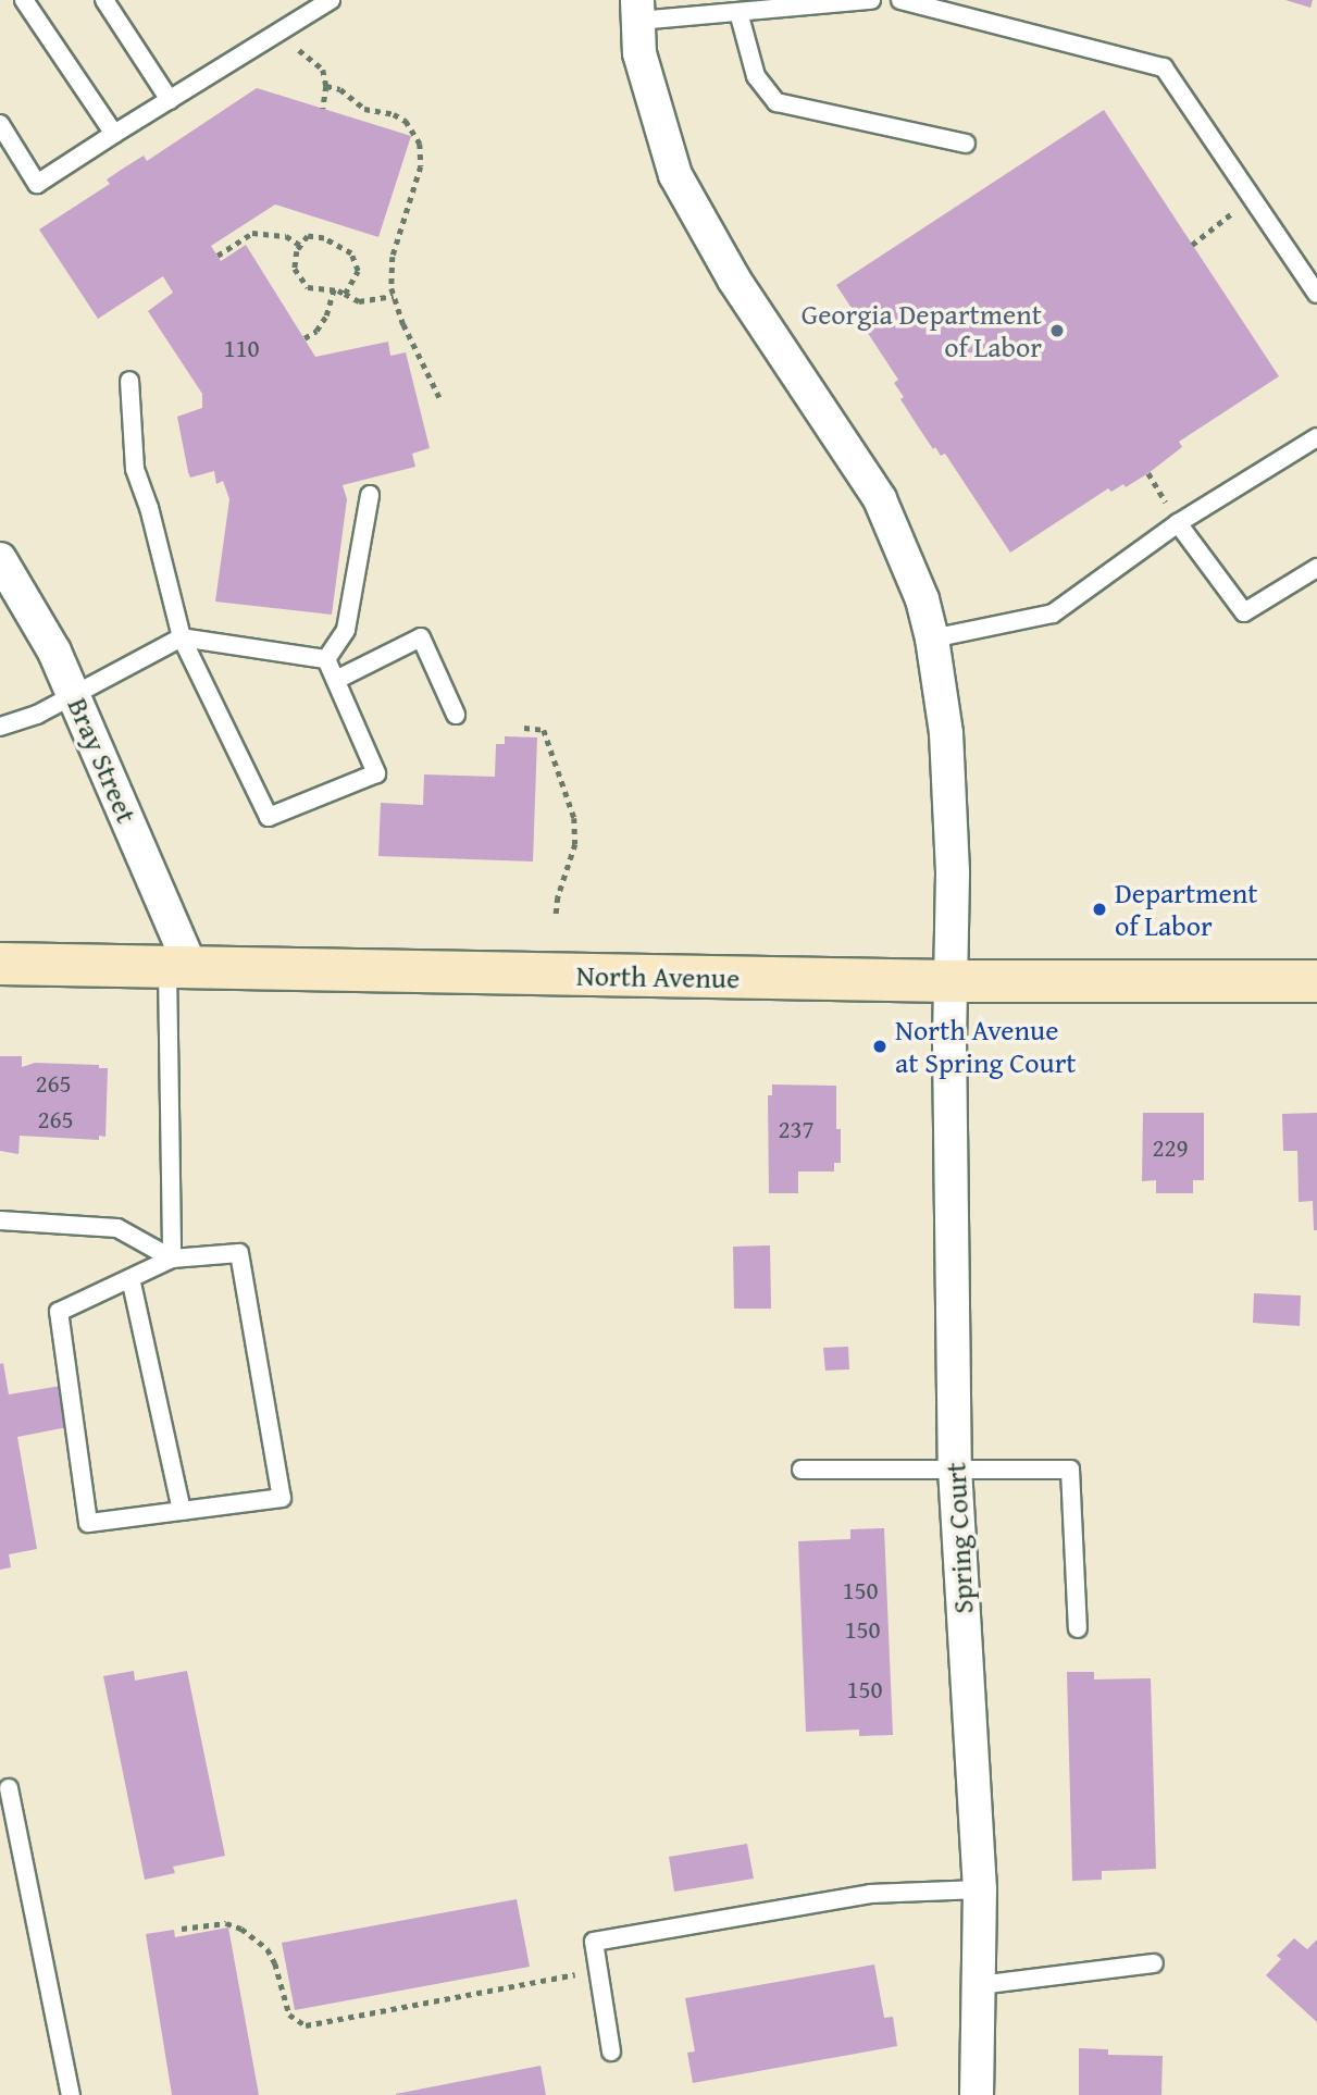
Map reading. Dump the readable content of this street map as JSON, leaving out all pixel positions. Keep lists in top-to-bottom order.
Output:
{
  "streets": {
    "main road": ["North Avenue"],
    "street": ["Bray Street", "Spring Court"]
  },
  "crossings": [
    ["Bray Street", "North Avenue"],
    ["North Avenue", "Spring Court"]
  ],
  "places": ["Georgia Department of Labor", "Department of Labor", "North Avenue at Spring Court"],
  "house_numbers": [
    "110",
    "265",
    "265",
    "237",
    "229",
    "150",
    "150",
    "150"
  ]
}
